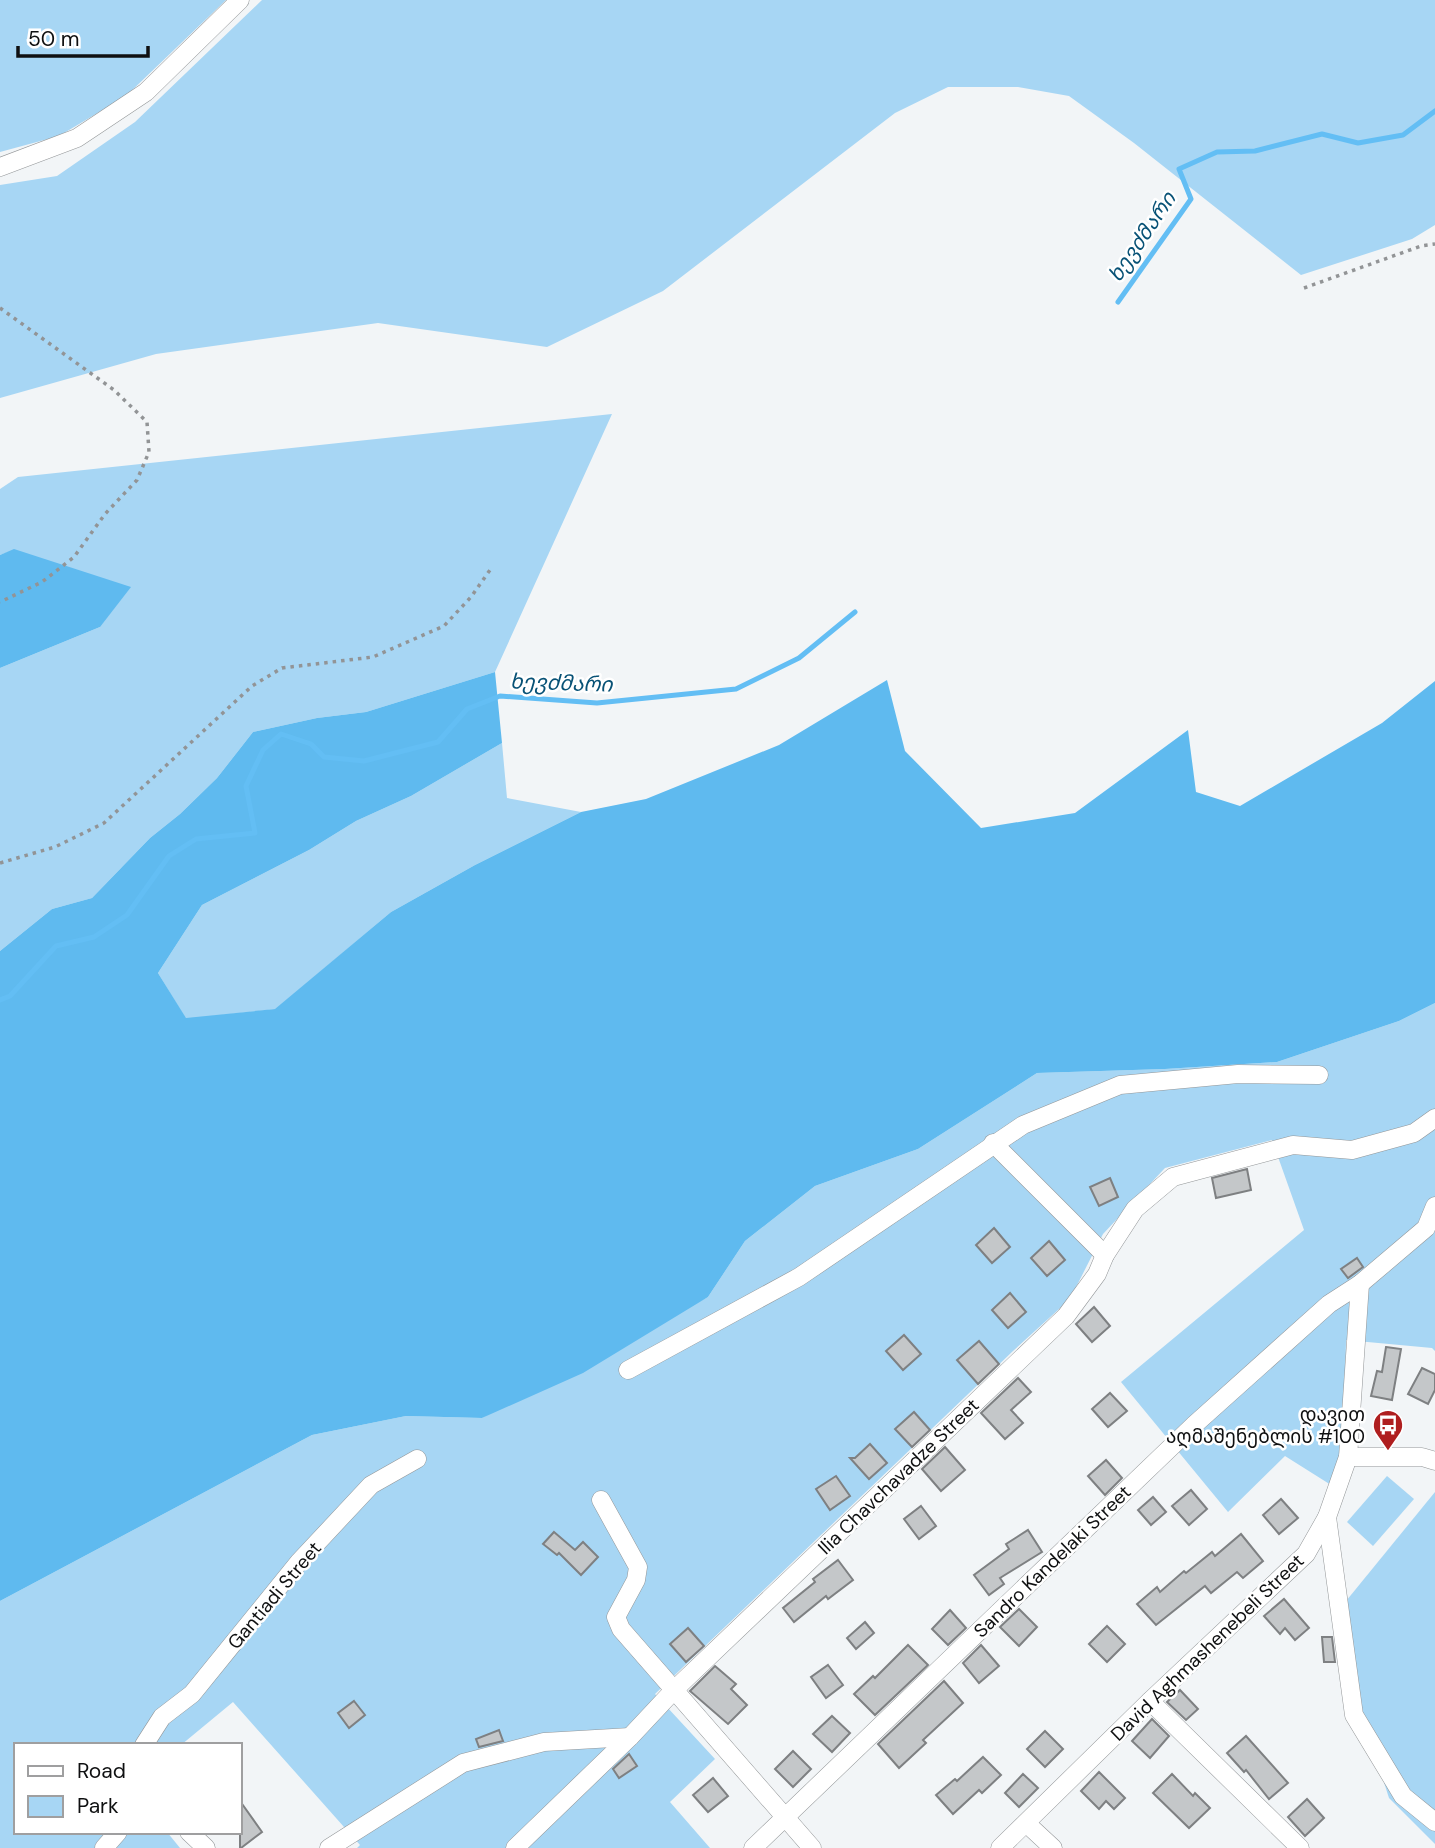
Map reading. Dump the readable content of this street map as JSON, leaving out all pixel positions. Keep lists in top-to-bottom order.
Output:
{
  "streets": {
    "street": [
      "Ilia Chavchavadze Street",
      "Sandro Kandelaki Street",
      "Gantiadi Street",
      "David Aghmashenebeli Street"
    ]
  },
  "crossings": [
    ["Sandro Kandelaki Street", "David Aghmashenebeli Street"]
  ],
  "water": ["ხევძმარი"],
  "places": {
    "bus stop": ["დავით აღმაშენებლის #100"]
  },
  "legend": ["Road", "Park"],
  "scale_bar": "50 m"
}
